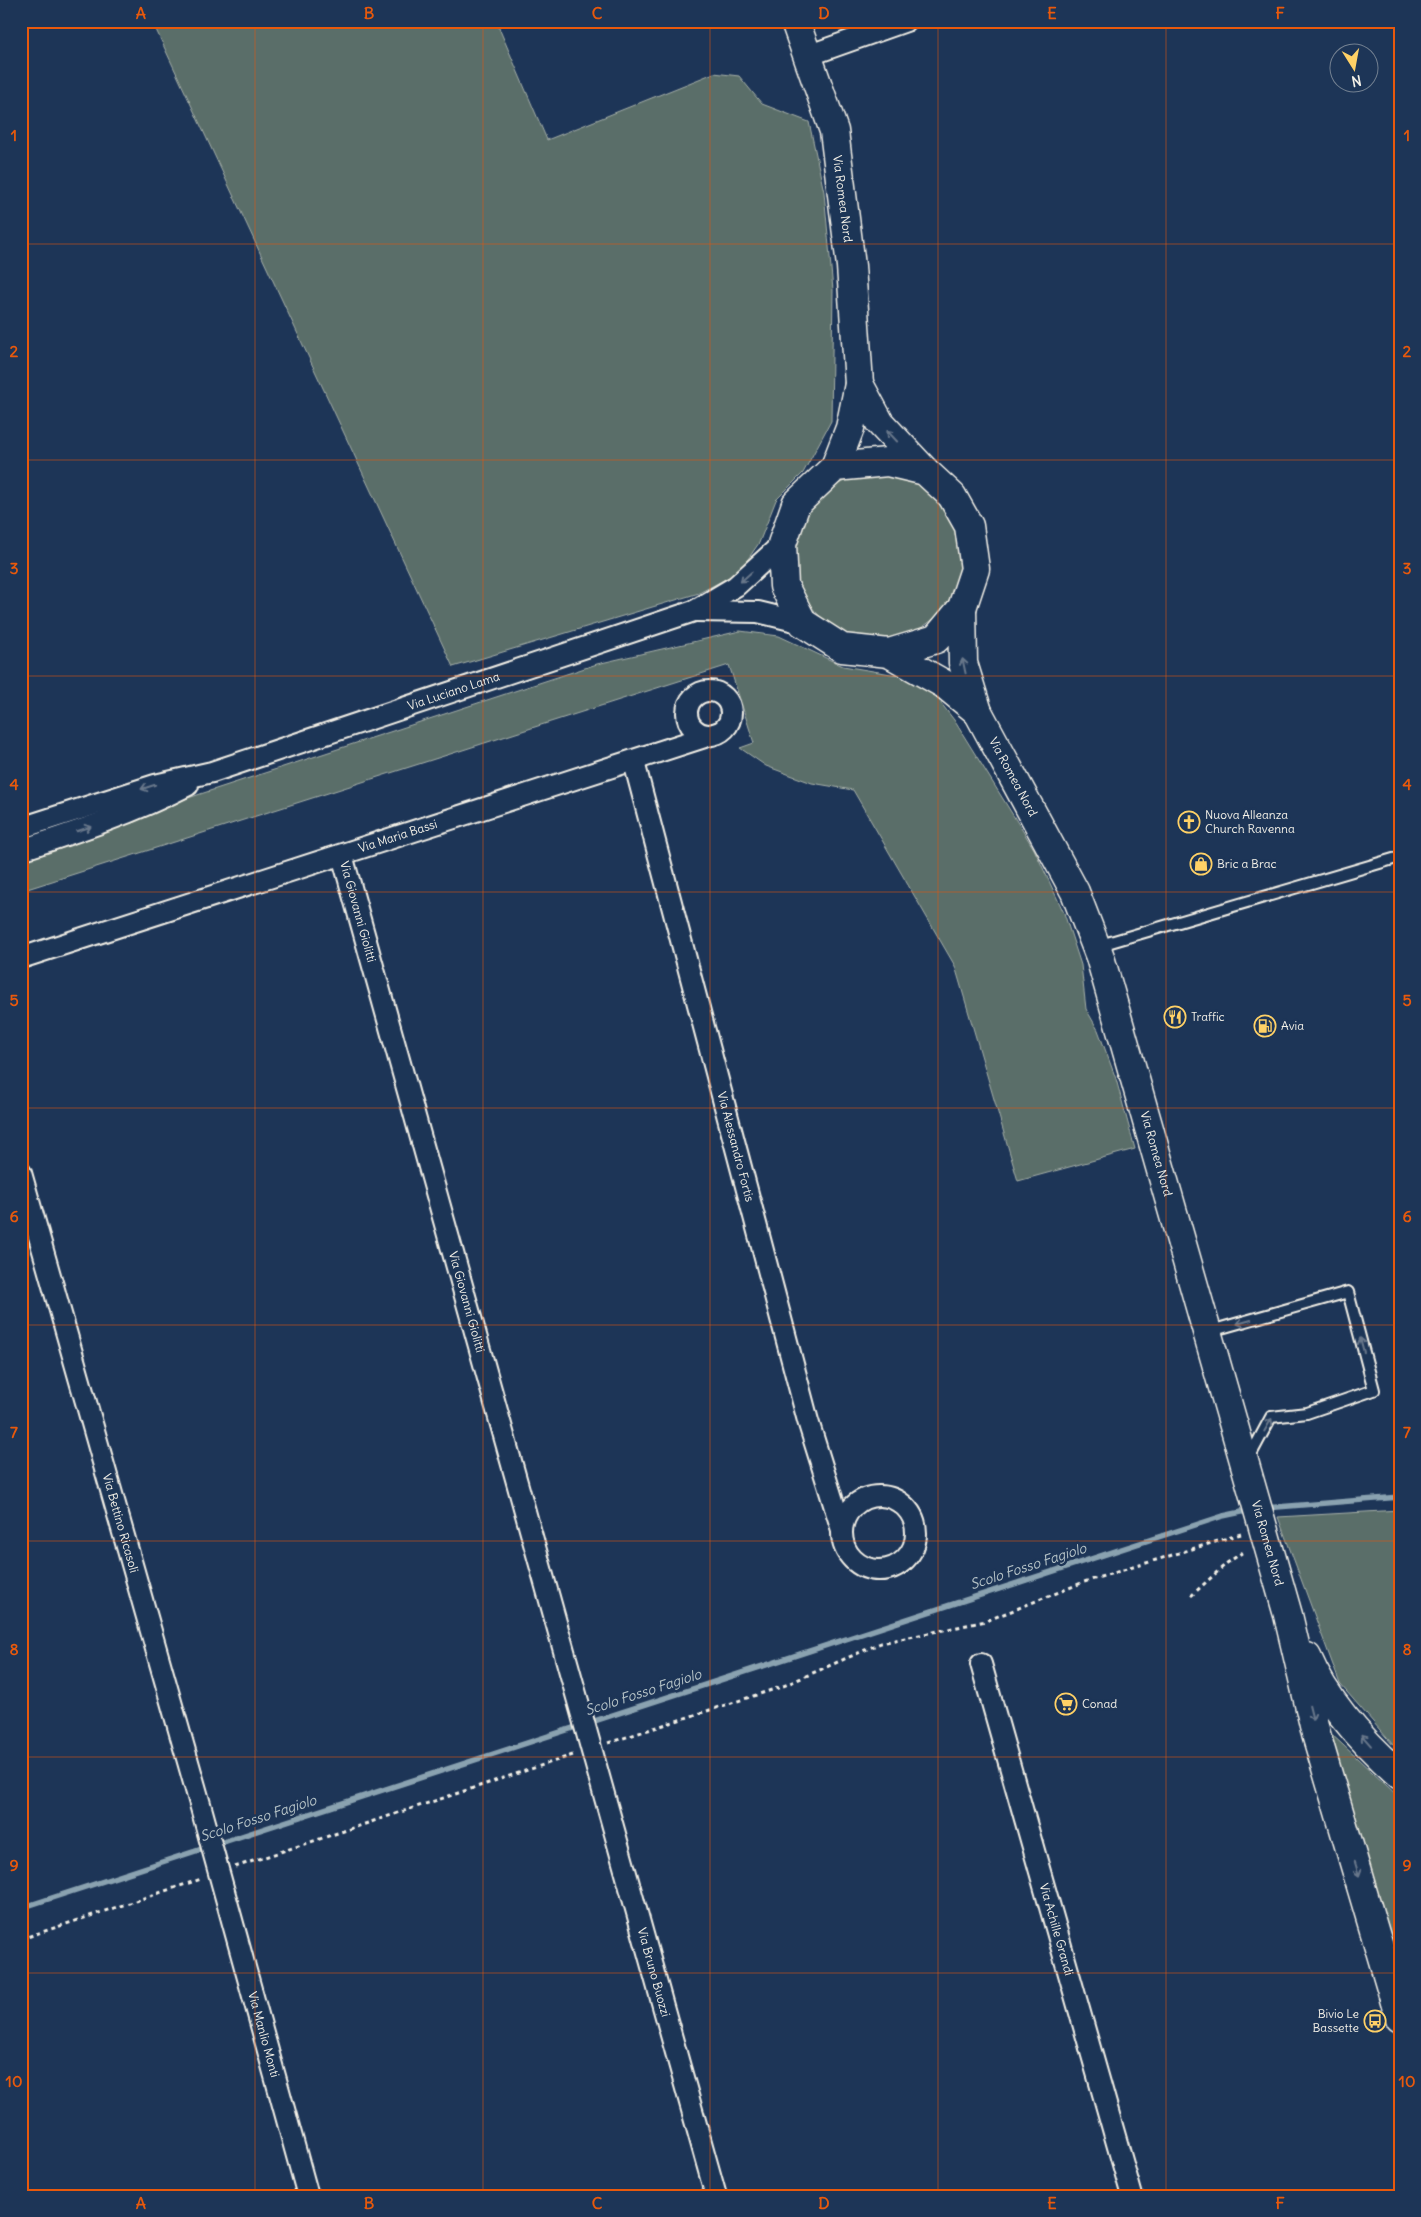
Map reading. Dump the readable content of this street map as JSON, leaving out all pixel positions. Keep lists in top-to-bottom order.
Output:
{
  "streets": {
    "main road": ["Via Romea Nord"],
    "street": [
      "Via Luciano Lama",
      "Via Maria Bassi",
      "Via Giovanni Giolitti",
      "Via Alessandro Fortis",
      "Via Bettino Ricasoli",
      "Via Achille Grandi",
      "Via Bruno Buozzi",
      "Via Manlio Monti"
    ]
  },
  "crossings": [
    ["Via Maria Bassi", "Via Giovanni Giolitti"],
    ["Via Maria Bassi", "Via Alessandro Fortis"],
    ["Via Giovanni Giolitti", "Via Bruno Buozzi"],
    ["Via Bettino Ricasoli", "Via Manlio Monti"]
  ],
  "water": ["Scolo Fosso Fagiolo"],
  "places": {
    "church": ["Nuova Alleanza Church Ravenna"],
    "shop": ["Bric a Brac"],
    "restaurant": ["Traffic"],
    "fuel station": ["Avia"],
    "supermarket": ["Conad"],
    "bus stop": ["Bivio Le Bassette"]
  },
  "north": "bottom",
  "grid": {
    "columns": [
      "A",
      "B",
      "C",
      "D",
      "E",
      "F"
    ],
    "rows": [
      "1",
      "2",
      "3",
      "4",
      "5",
      "6",
      "7",
      "8",
      "9",
      "10"
    ]
  }
}
